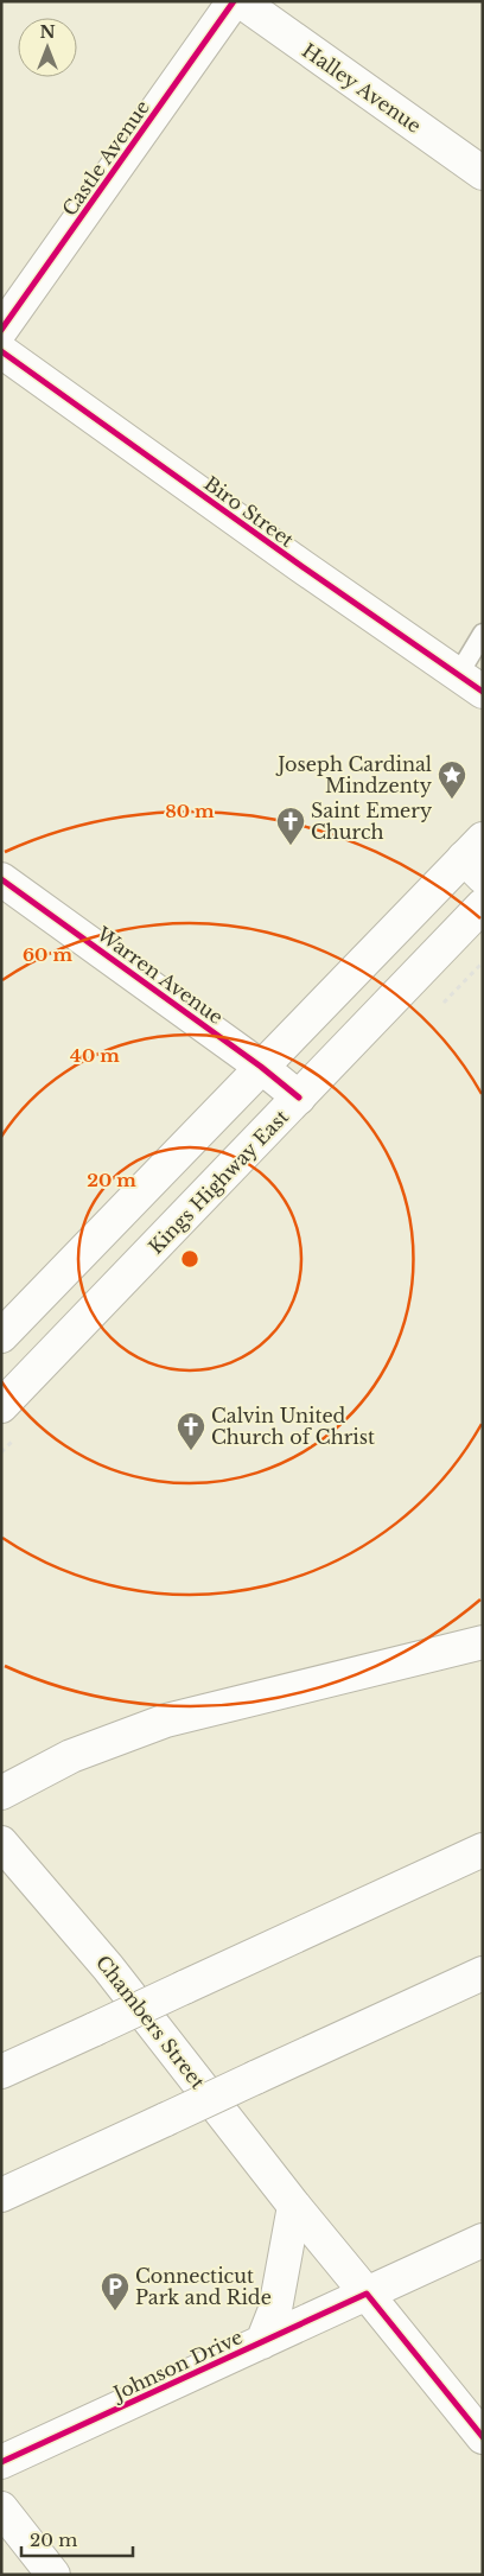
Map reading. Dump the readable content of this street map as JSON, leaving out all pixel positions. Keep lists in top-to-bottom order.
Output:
{
  "streets": {
    "main road": [
      "Halley Avenue",
      "Castle Avenue",
      "Biro Street",
      "Warren Avenue",
      "Kings Highway East",
      "Chambers Street",
      "Johnson Drive"
    ]
  },
  "crossings": [
    ["Warren Avenue", "Kings Highway East"],
    ["Chambers Street", "Johnson Drive"]
  ],
  "places": {
    "place": ["Joseph Cardinal Mindzenty"],
    "church": ["Saint Emery Church", "Calvin United Church of Christ"],
    "parking": ["Connecticut Park and Ride"]
  },
  "scale_bar": "20 m",
  "north": "top",
  "rings": [
    "80 m",
    "60 m",
    "40 m",
    "20 m"
  ]
}
